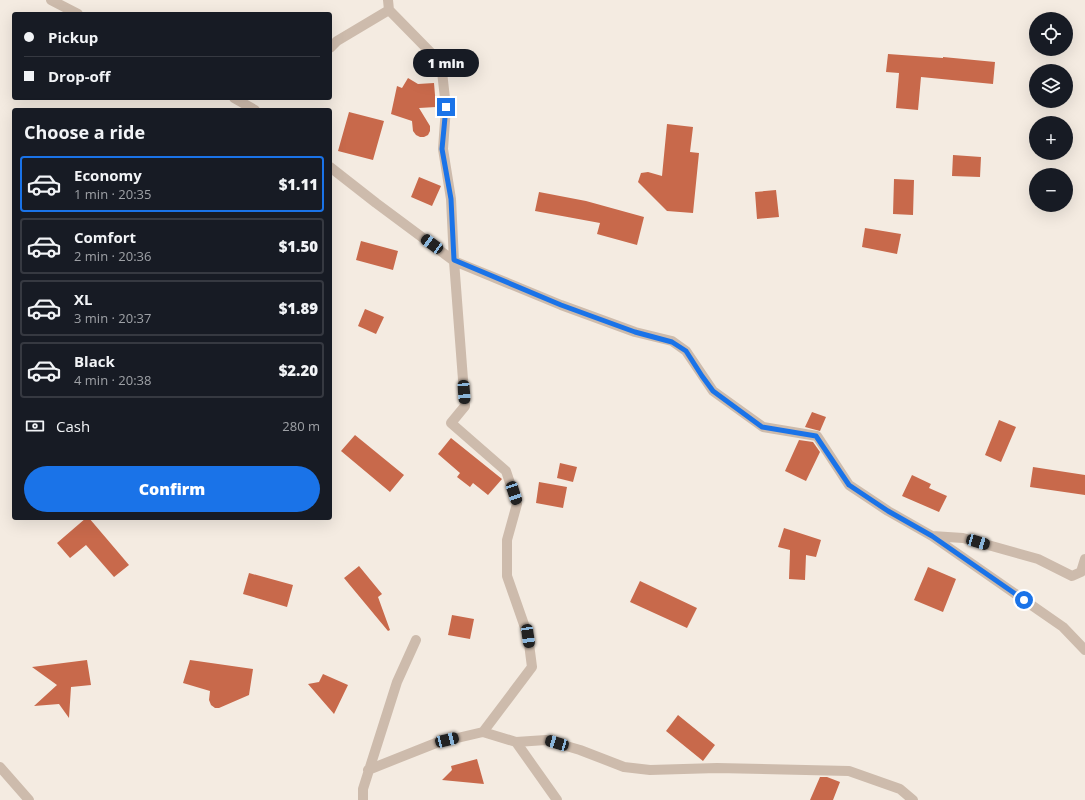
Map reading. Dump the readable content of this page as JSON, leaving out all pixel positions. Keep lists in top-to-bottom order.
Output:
{
  "page": {
    "map_buttons": ["+", "−"],
    "banner": ["Pickup", "Drop-off"],
    "bubble": "1 min",
    "heading": "Choose a ride",
    "list": [
      {
        "name": "Economy",
        "note": "1 min · 20:35",
        "value": "$1.11"
      },
      {
        "name": "Comfort",
        "note": "2 min · 20:36",
        "value": "$1.50"
      },
      {
        "name": "XL",
        "note": "3 min · 20:37",
        "value": "$1.89"
      },
      {
        "name": "Black",
        "note": "4 min · 20:38",
        "value": "$2.20"
      }
    ],
    "pay": ["Cash", "280 m"],
    "buttons": "Confirm"
  }
}
